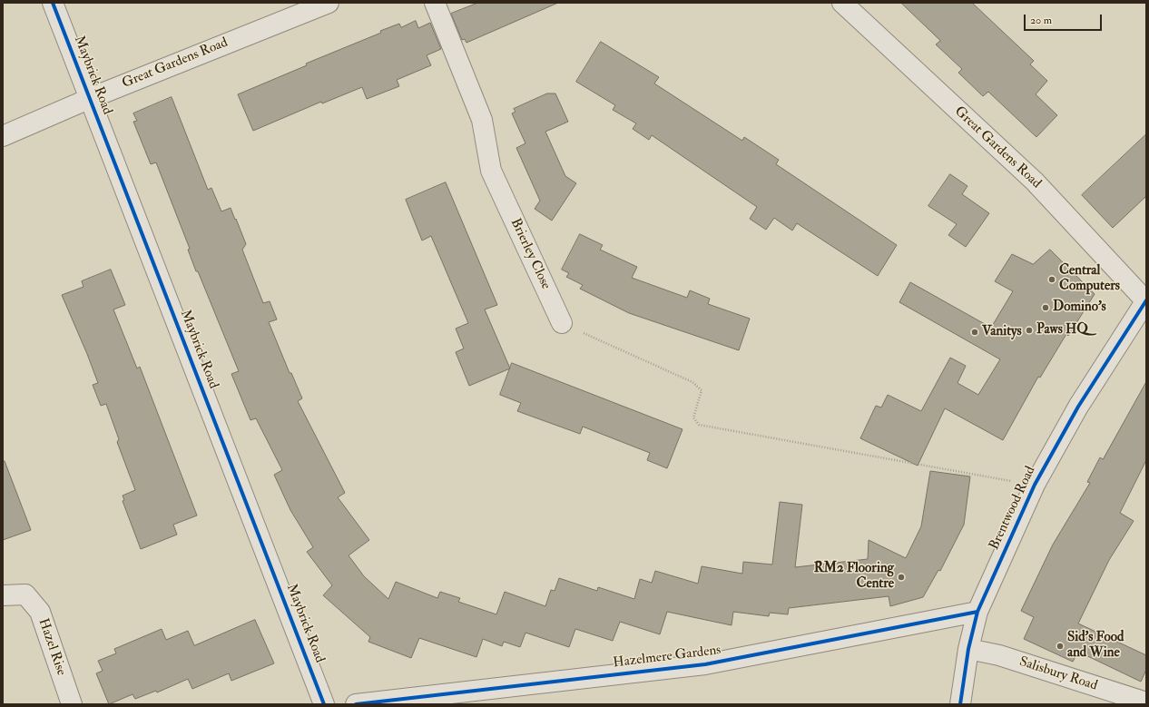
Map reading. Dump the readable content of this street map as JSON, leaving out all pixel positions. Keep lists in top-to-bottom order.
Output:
{
  "streets": {
    "street": [
      "Great Gardens Road",
      "Maybrick Road",
      "Brierley Close",
      "Brentwood Road",
      "Hazel Rise",
      "Hazelmere Gardens",
      "Salisbury Road"
    ]
  },
  "crossings": [
    ["Great Gardens Road", "Maybrick Road"],
    ["Great Gardens Road", "Brentwood Road"],
    ["Brentwood Road", "Hazelmere Gardens"],
    ["Brentwood Road", "Salisbury Road"]
  ],
  "places": [
    "Central Computers",
    "Domino's",
    "Paws HQ",
    "Vanitys",
    "RM2 Flooring Centre",
    "Sid's Food and Wine"
  ],
  "scale_bar": "20 m"
}
